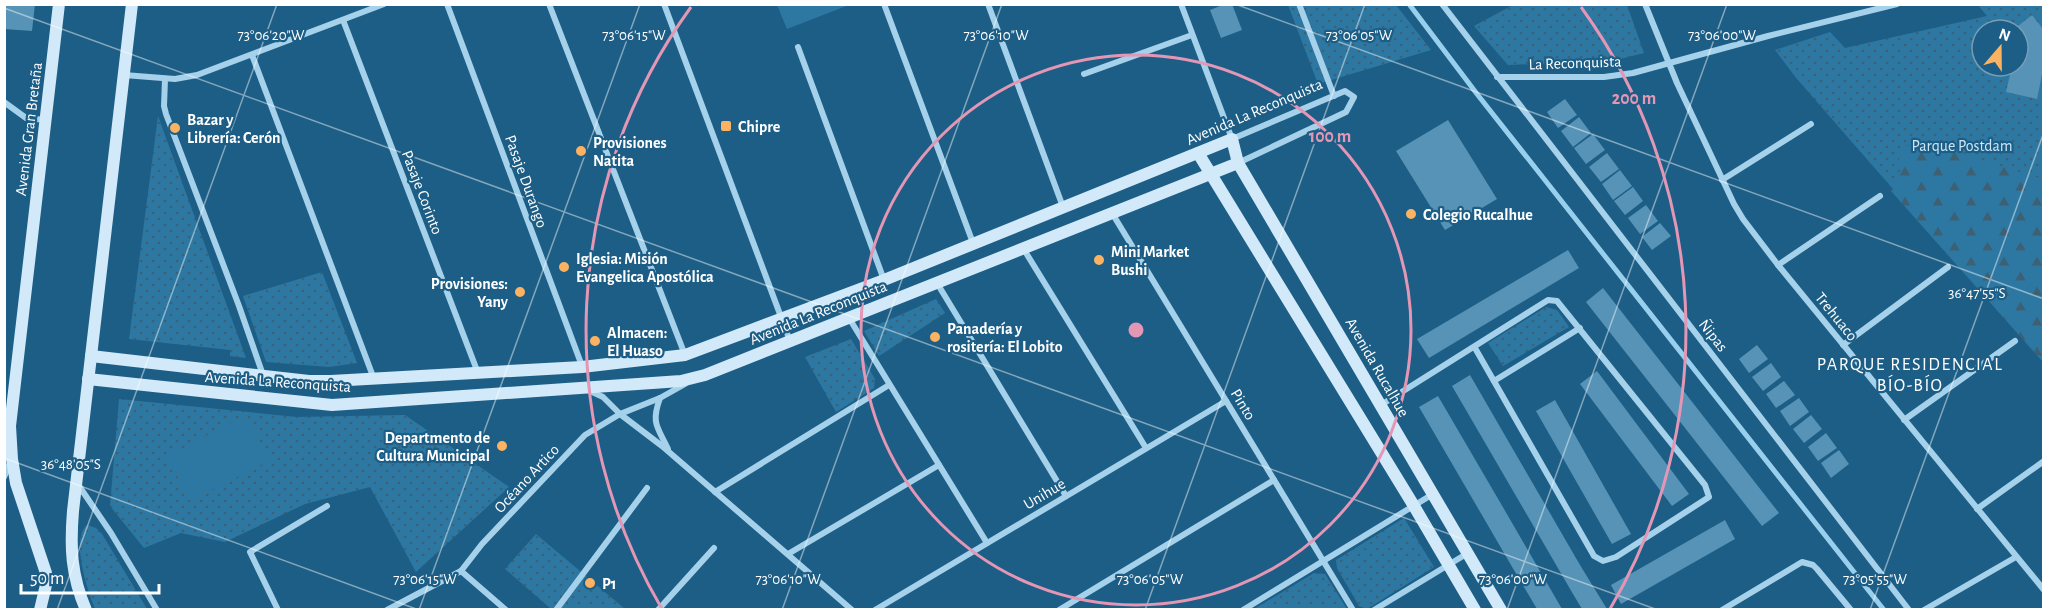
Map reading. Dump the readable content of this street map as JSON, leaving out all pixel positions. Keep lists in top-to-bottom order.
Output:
{
  "streets": {
    "street": [
      "La Reconquista",
      "Avenida La Reconquista",
      "Avenida Gran Bretaña",
      "Pasaje Durango",
      "Pasaje Corinto",
      "Trehuaco",
      "Ñipas",
      "Avenida Rucalhue",
      "Pinto",
      "Océano Artico",
      "Unihue"
    ]
  },
  "crossings": [
    ["La Reconquista", "Trehuaco"],
    ["La Reconquista", "Ñipas"],
    ["Avenida La Reconquista", "Pasaje Durango"],
    ["Avenida La Reconquista", "Pasaje Corinto"],
    ["Avenida La Reconquista", "Avenida Rucalhue"],
    ["Avenida La Reconquista", "Pinto"],
    ["Avenida La Reconquista", "Océano Artico"],
    ["Pinto", "Unihue"]
  ],
  "districts": ["PARQUE RESIDENCIAL BÍO-BÍO"],
  "parks": ["Parque Postdam"],
  "places": {
    "transit": ["Chipre"],
    "other": [
      "Bazar y Librería: Cerón",
      "Provisiones Natita",
      "Colegio Rucalhue",
      "Mini Market Bushi",
      "Iglesia: Misión Evangelica Apostólica",
      "Provisiones: Yany",
      "Panadería y rositería: El Lobito",
      "Almacen: El Huaso",
      "Departmento de Cultura Municipal",
      "P1"
    ]
  },
  "scale_bar": "50 m",
  "north": "top",
  "coordinates": [
    "73°06'20\"W",
    "73°06'15\"W",
    "73°06'10\"W",
    "73°06'05\"W",
    "73°06'00\"W",
    "36°47'55\"S",
    "36°48'05\"S",
    "73°05'55\"W"
  ],
  "rings": ["200 m", "100 m"]
}
